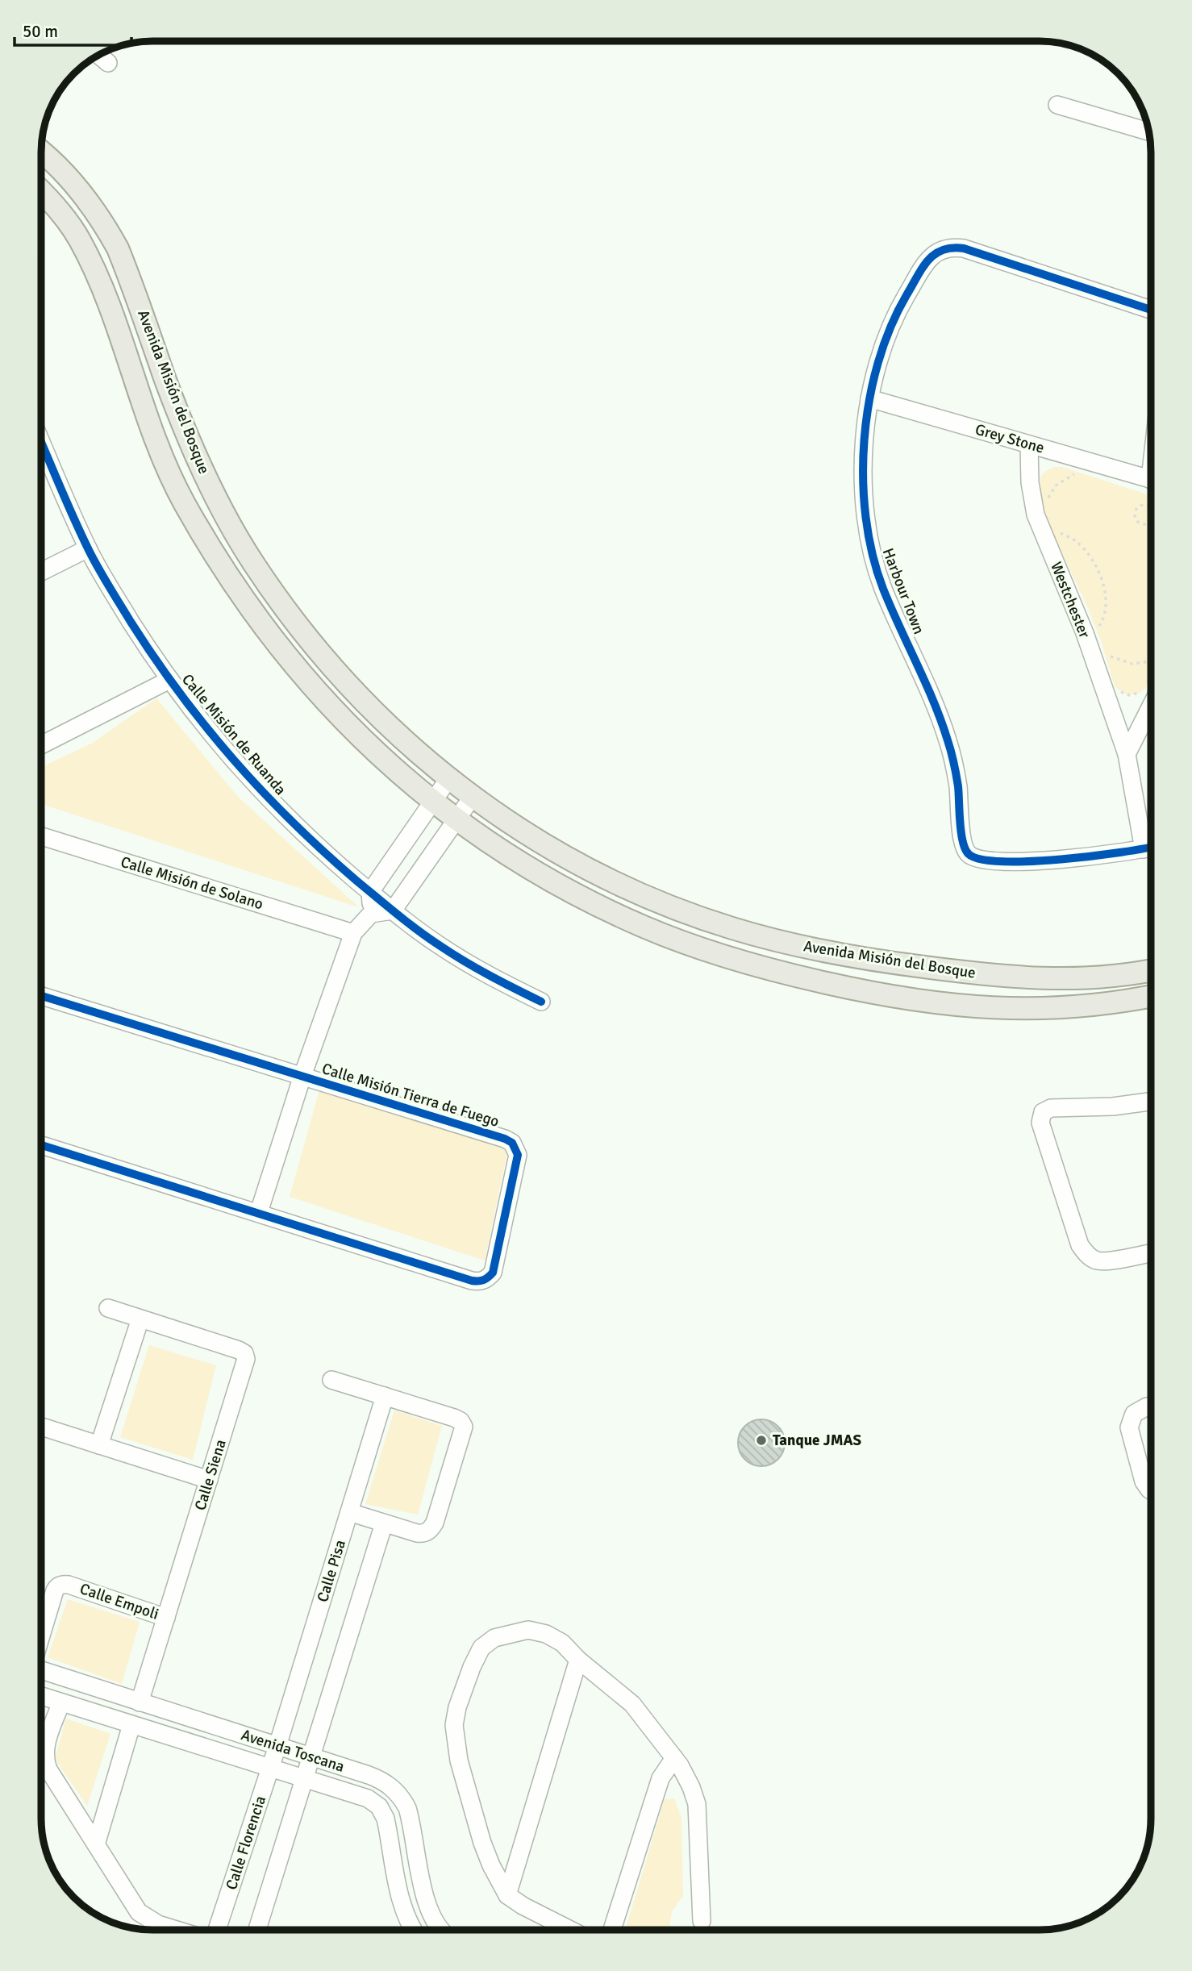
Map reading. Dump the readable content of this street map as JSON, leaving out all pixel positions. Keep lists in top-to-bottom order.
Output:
{
  "streets": {
    "main road": ["Avenida Misión del Bosque"],
    "street": [
      "Grey Stone",
      "Harbour Town",
      "Westchester",
      "Calle Misión de Ruanda",
      "Calle Misión de Solano",
      "Calle Misión Tierra de Fuego",
      "Calle Siena",
      "Calle Pisa",
      "Calle Empoli",
      "Avenida Toscana",
      "Calle Florencia"
    ]
  },
  "crossings": [
    ["Grey Stone", "Harbour Town"],
    ["Grey Stone", "Westchester"],
    ["Harbour Town", "Westchester"],
    ["Calle Siena", "Calle Empoli"],
    ["Calle Siena", "Avenida Toscana"],
    ["Calle Pisa", "Avenida Toscana"],
    ["Calle Pisa", "Calle Florencia"],
    ["Avenida Toscana", "Calle Florencia"]
  ],
  "places": ["Tanque JMAS"],
  "scale_bar": "50 m"
}
